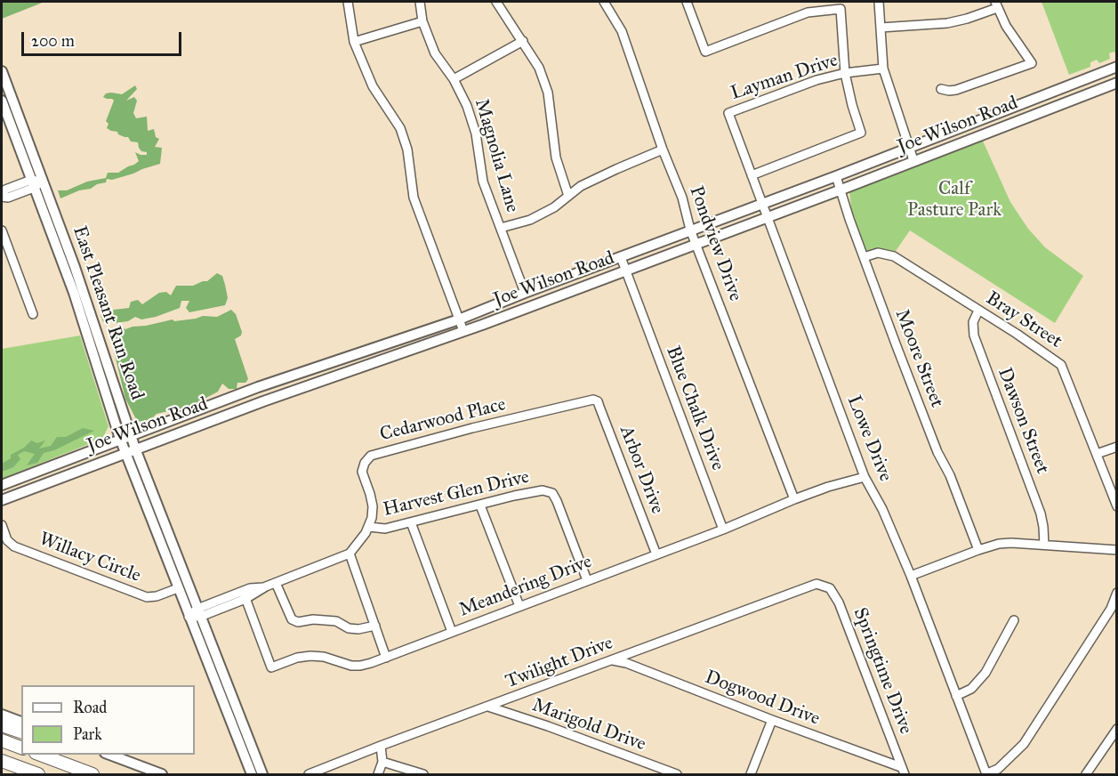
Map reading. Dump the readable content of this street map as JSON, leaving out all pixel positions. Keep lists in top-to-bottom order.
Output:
{
  "streets": {
    "main road": ["Joe Wilson Road", "East Pleasant Run Road"],
    "street": [
      "Layman Drive",
      "Magnolia Lane",
      "Pondview Drive",
      "Bray Street",
      "Moore Street",
      "Blue Chalk Drive",
      "Cedarwood Place",
      "Dawson Street",
      "Lowe Drive",
      "Arbor Drive",
      "Harvest Glen Drive",
      "Willacy Circle",
      "Meandering Drive",
      "Twilight Drive",
      "Springtime Drive",
      "Dogwood Drive",
      "Marigold Drive"
    ]
  },
  "crossings": [
    ["Layman Drive", "Lowe Drive"],
    ["Joe Wilson Road", "Magnolia Lane"],
    ["Joe Wilson Road", "Pondview Drive"],
    ["Joe Wilson Road", "East Pleasant Run Road"],
    ["Joe Wilson Road", "Moore Street"],
    ["Joe Wilson Road", "Blue Chalk Drive"],
    ["Joe Wilson Road", "Lowe Drive"],
    ["Pondview Drive", "Meandering Drive"],
    ["East Pleasant Run Road", "Willacy Circle"],
    ["Bray Street", "Moore Street"],
    ["Bray Street", "Dawson Street"],
    ["Blue Chalk Drive", "Meandering Drive"],
    ["Cedarwood Place", "Arbor Drive"],
    ["Cedarwood Place", "Harvest Glen Drive"],
    ["Lowe Drive", "Meandering Drive"],
    ["Arbor Drive", "Meandering Drive"],
    ["Harvest Glen Drive", "Meandering Drive"],
    ["Twilight Drive", "Springtime Drive"],
    ["Twilight Drive", "Dogwood Drive"],
    ["Twilight Drive", "Marigold Drive"],
    ["Springtime Drive", "Dogwood Drive"]
  ],
  "parks": ["Calf Pasture Park"],
  "legend": ["Road", "Park"],
  "scale_bar": "200 m"
}
